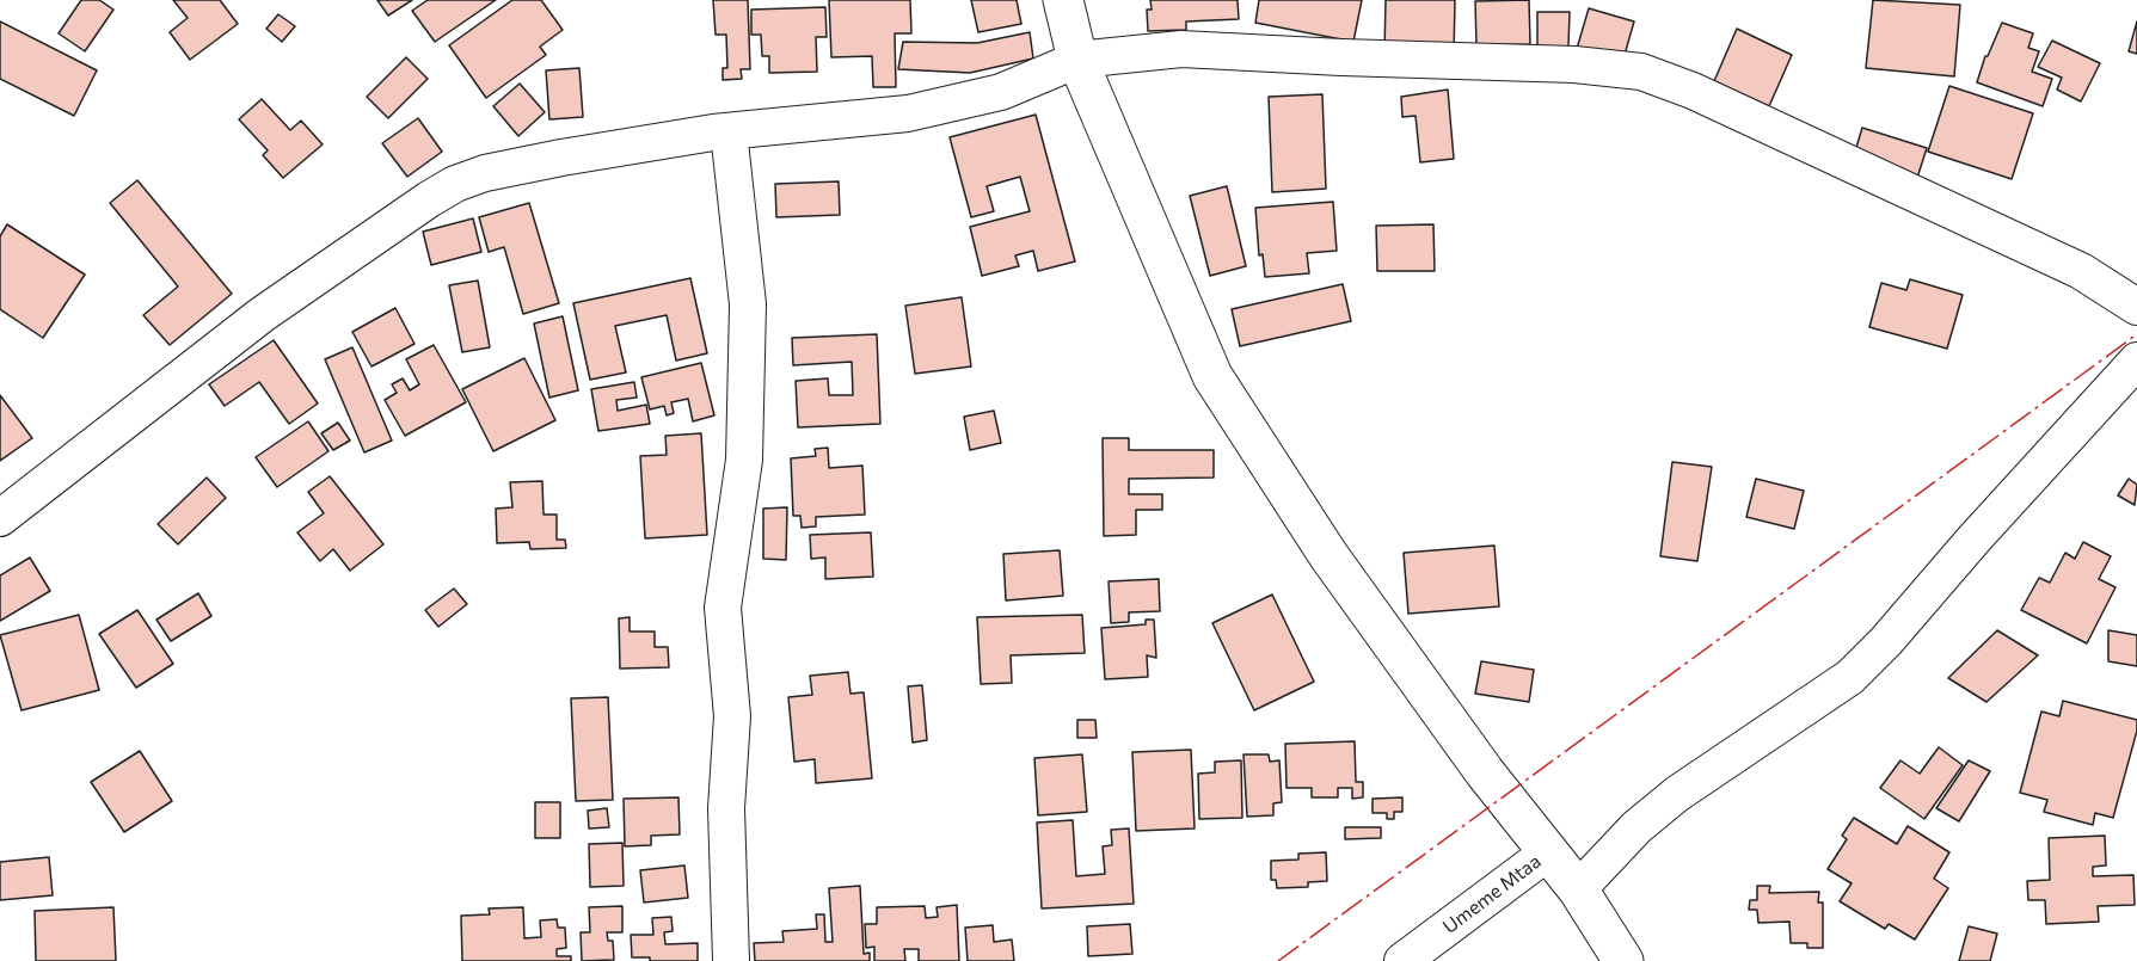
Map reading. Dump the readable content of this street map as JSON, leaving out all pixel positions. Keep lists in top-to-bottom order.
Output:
{
  "streets": {
    "street": ["Umeme Mtaa"]
  }
}
